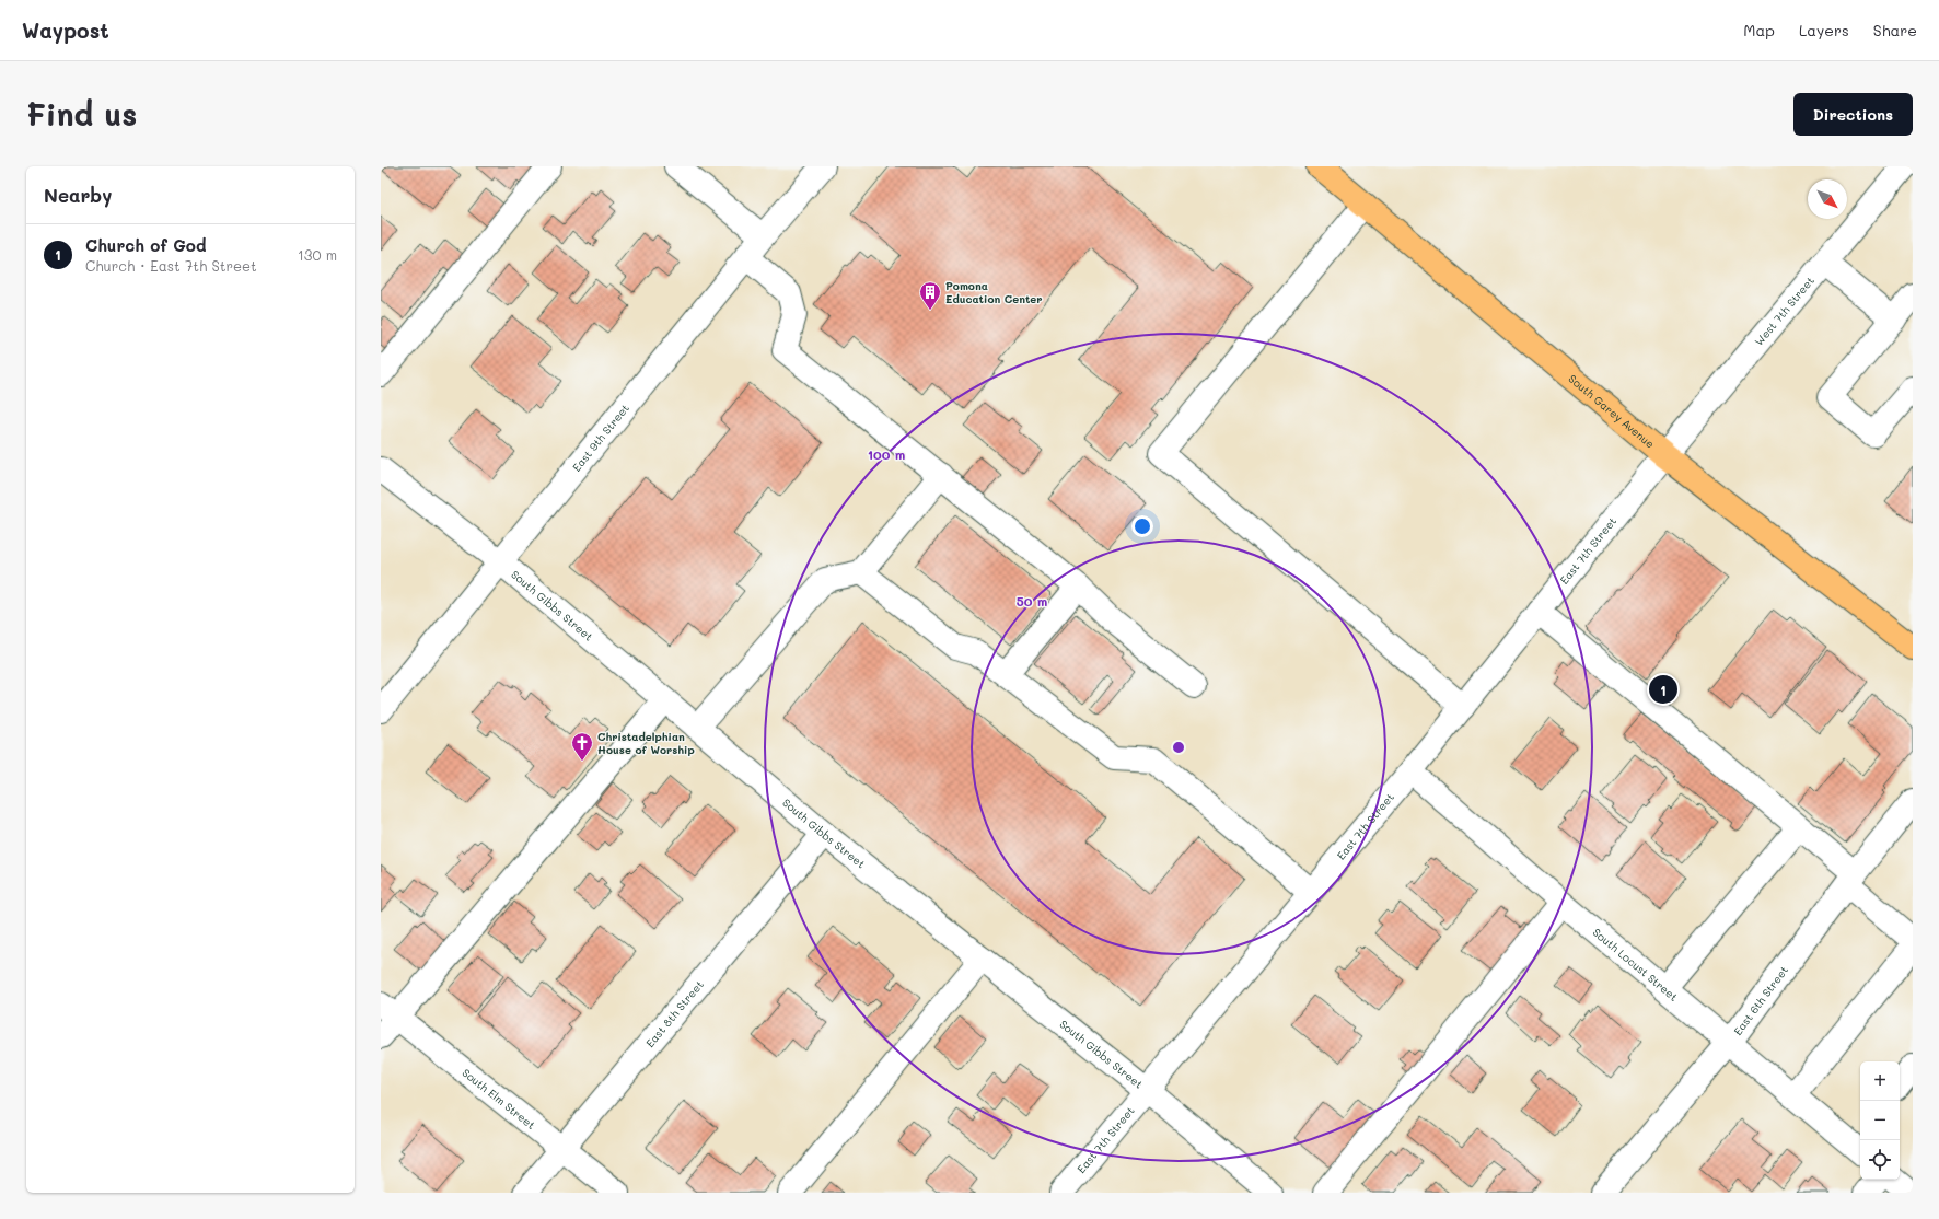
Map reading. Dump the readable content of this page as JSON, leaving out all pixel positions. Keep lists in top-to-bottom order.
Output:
{
  "streets": {
    "main road": ["South Garey Avenue"],
    "street": [
      "West 7th Street",
      "East 9th Street",
      "East 7th Street",
      "South Gibbs Street",
      "South Locust Street",
      "East 6th Street",
      "East 8th Street",
      "South Elm Street"
    ]
  },
  "crossings": [
    ["West 7th Street", "South Garey Avenue"],
    ["West 7th Street", "East 7th Street"],
    ["South Garey Avenue", "East 7th Street"],
    ["East 9th Street", "South Gibbs Street"],
    ["East 7th Street", "South Gibbs Street"],
    ["East 7th Street", "South Locust Street"],
    ["South Gibbs Street", "East 8th Street"],
    ["South Locust Street", "East 6th Street"],
    ["East 8th Street", "South Elm Street"]
  ],
  "places": {
    "building": ["Pomona Education Center"],
    "church": ["Christadelphian House of Worship"]
  },
  "north": "bottom right",
  "page": {
    "header": "Waypost",
    "nav": ["Map", "Layers", "Share"],
    "buttons": "Directions",
    "title": "Find us",
    "heading": "Nearby",
    "list": [
      {
        "mark": "1",
        "name": "Church of God",
        "note": "Church · East 7th Street",
        "value": "130 m"
      }
    ],
    "pins": "1",
    "map_buttons": ["+", "−"]
  },
  "rings": ["100 m", "50 m"]
}
